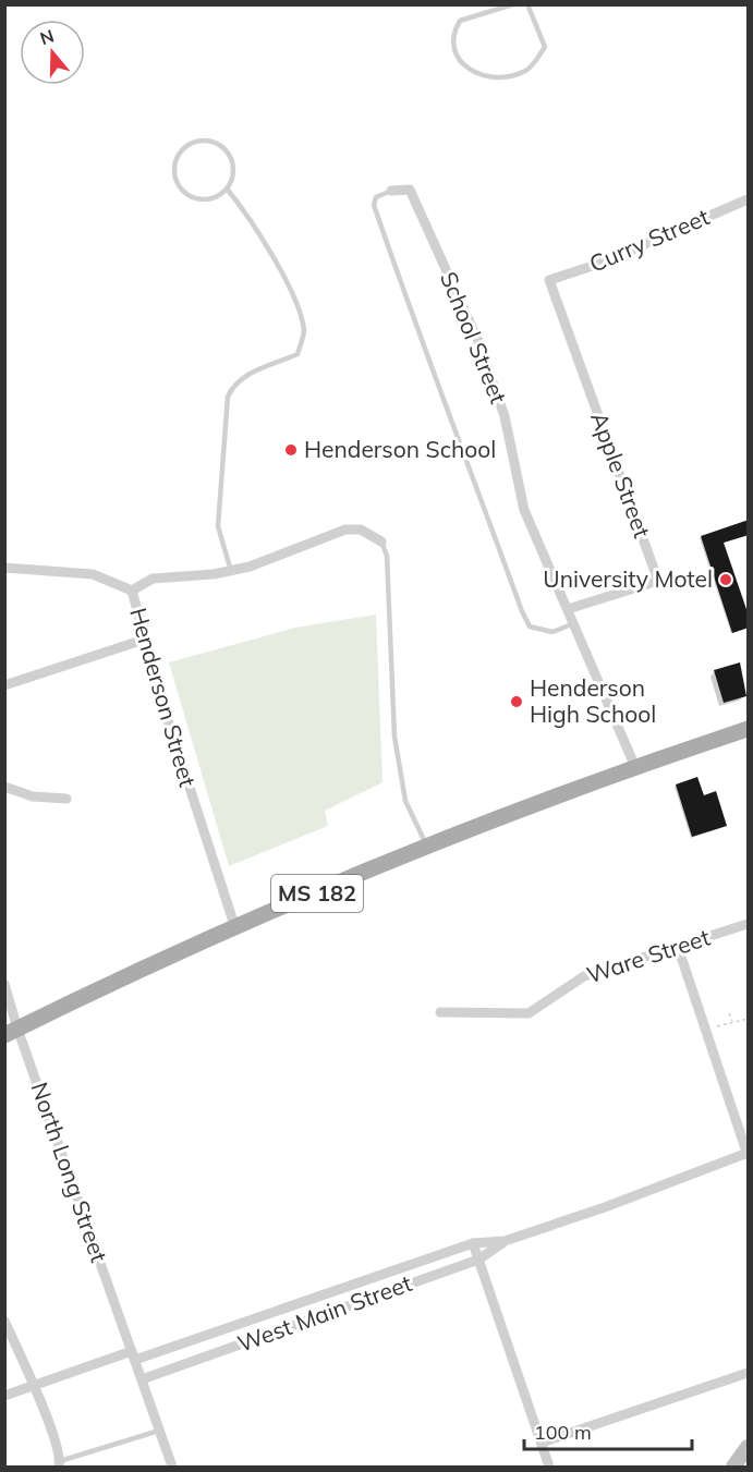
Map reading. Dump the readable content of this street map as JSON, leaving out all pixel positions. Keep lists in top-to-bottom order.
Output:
{
  "streets": {
    "main road": ["MS 182"],
    "street": [
      "Curry Street",
      "School Street",
      "Apple Street",
      "Henderson Street",
      "Ware Street",
      "North Long Street",
      "West Main Street"
    ]
  },
  "crossings": [
    ["Curry Street", "Apple Street"],
    ["School Street", "Apple Street"],
    ["Henderson Street", "MS 182"],
    ["MS 182", "North Long Street"],
    ["North Long Street", "West Main Street"]
  ],
  "places": ["Henderson School", "University Motel", "Henderson High School"],
  "scale_bar": "100 m",
  "north": "top"
}
